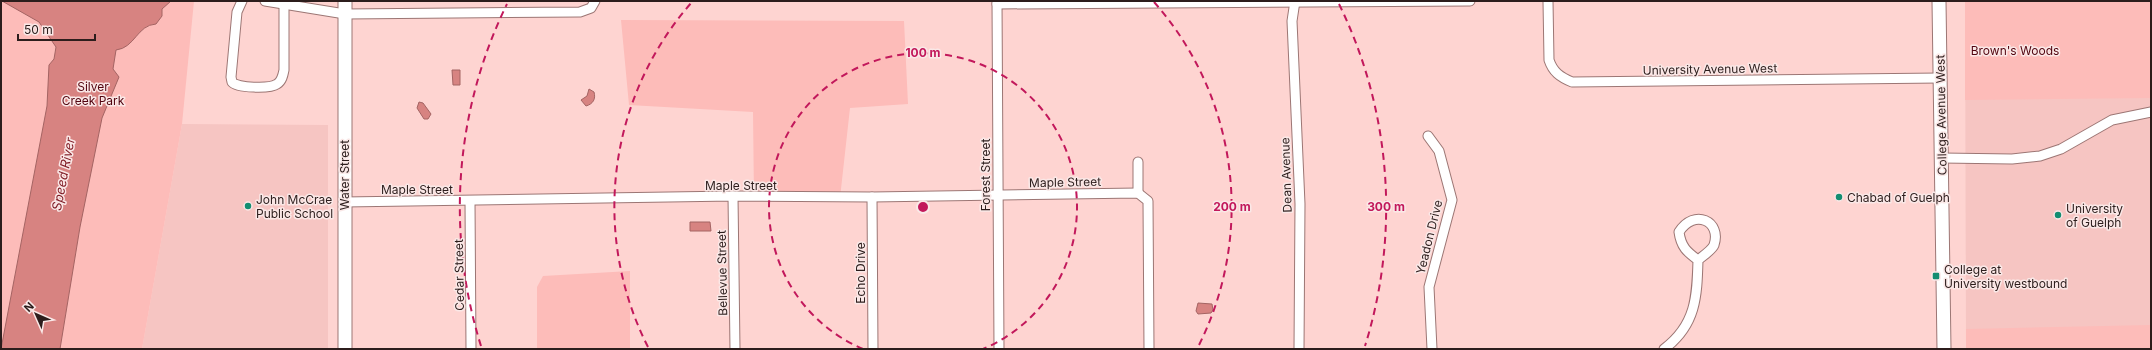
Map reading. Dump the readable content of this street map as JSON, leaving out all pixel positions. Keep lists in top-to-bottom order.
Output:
{
  "streets": {
    "main road": ["College Avenue West", "Water Street"],
    "street": [
      "University Avenue West",
      "Forest Street",
      "Dean Avenue",
      "Maple Street",
      "Yeadon Drive",
      "Bellevue Street",
      "Echo Drive",
      "Cedar Street"
    ]
  },
  "crossings": [
    ["University Avenue West", "College Avenue West"],
    ["Water Street", "Maple Street"],
    ["Forest Street", "Maple Street"],
    ["Maple Street", "Bellevue Street"],
    ["Maple Street", "Echo Drive"],
    ["Maple Street", "Cedar Street"]
  ],
  "water": ["Speed River"],
  "parks": ["Brown's Woods", "Silver Creek Park"],
  "places": {
    "other": ["Chabad of Guelph", "John McCrae Public School", "University of Guelph"],
    "transit": ["College at University westbound"]
  },
  "scale_bar": "50 m",
  "north": "top left",
  "rings": ["100 m", "200 m", "300 m"]
}
